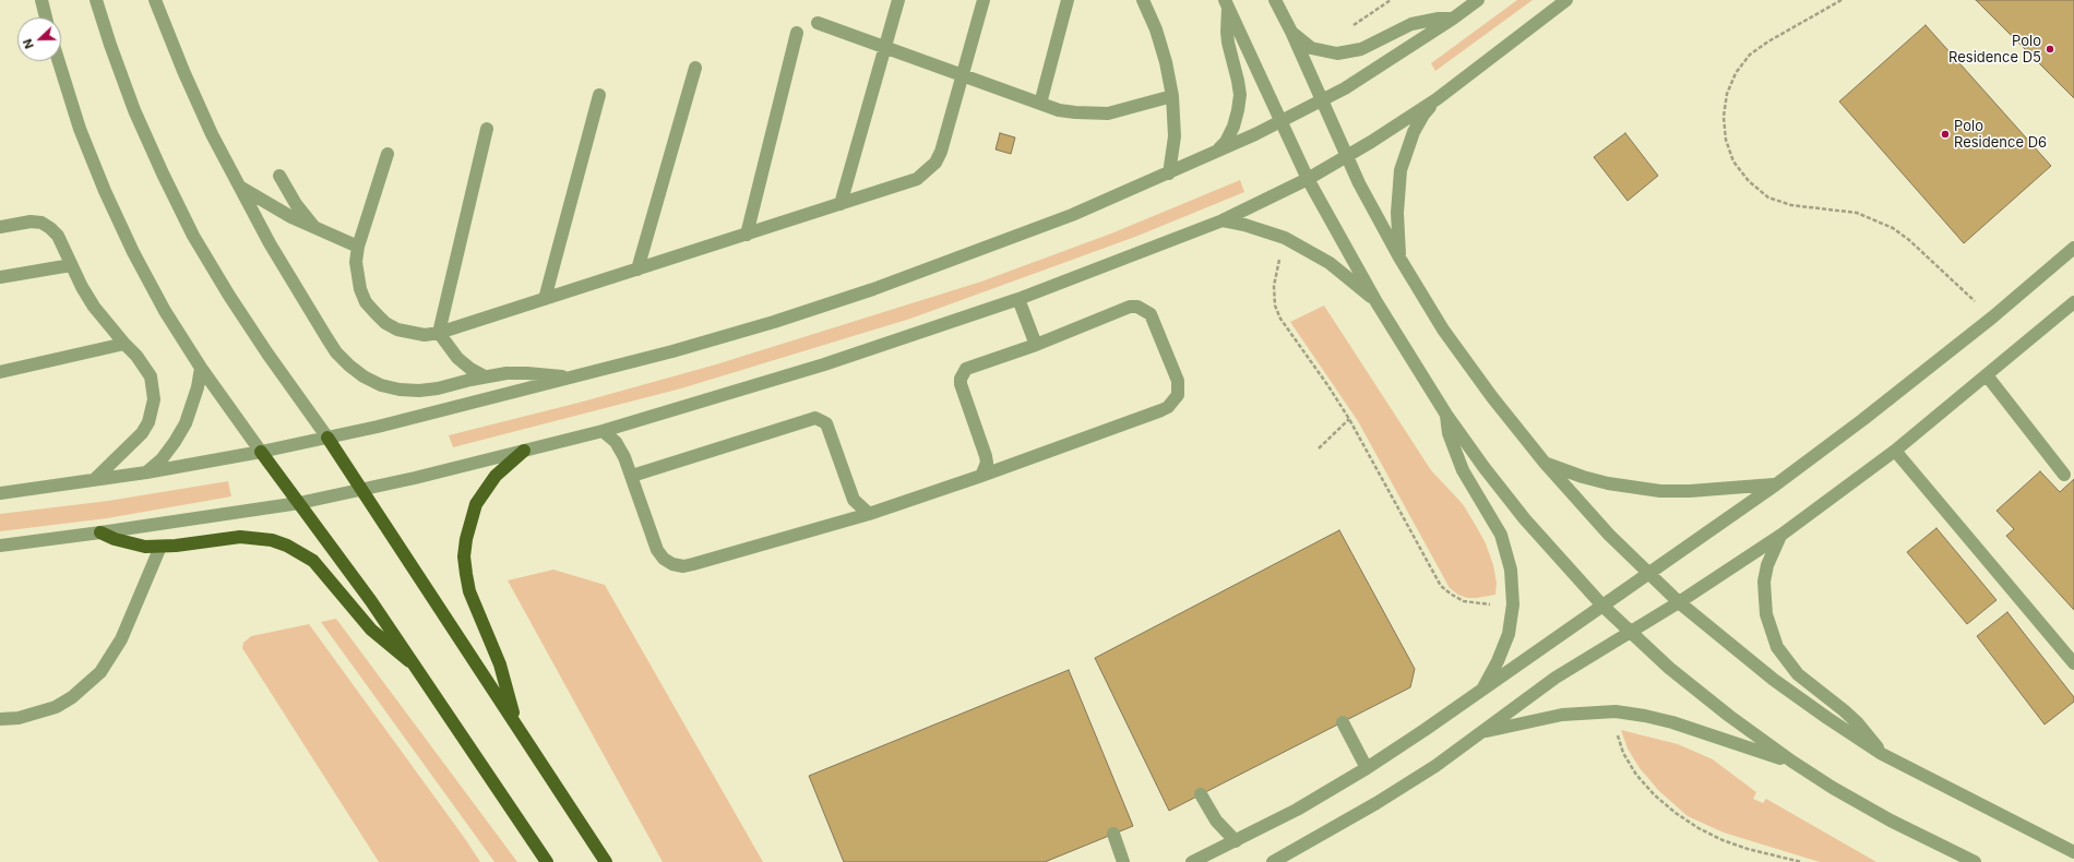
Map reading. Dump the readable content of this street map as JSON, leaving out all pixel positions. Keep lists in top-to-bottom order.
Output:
{
  "places": ["Polo Residence D5", "Polo Residence D6"],
  "north": "left"
}
